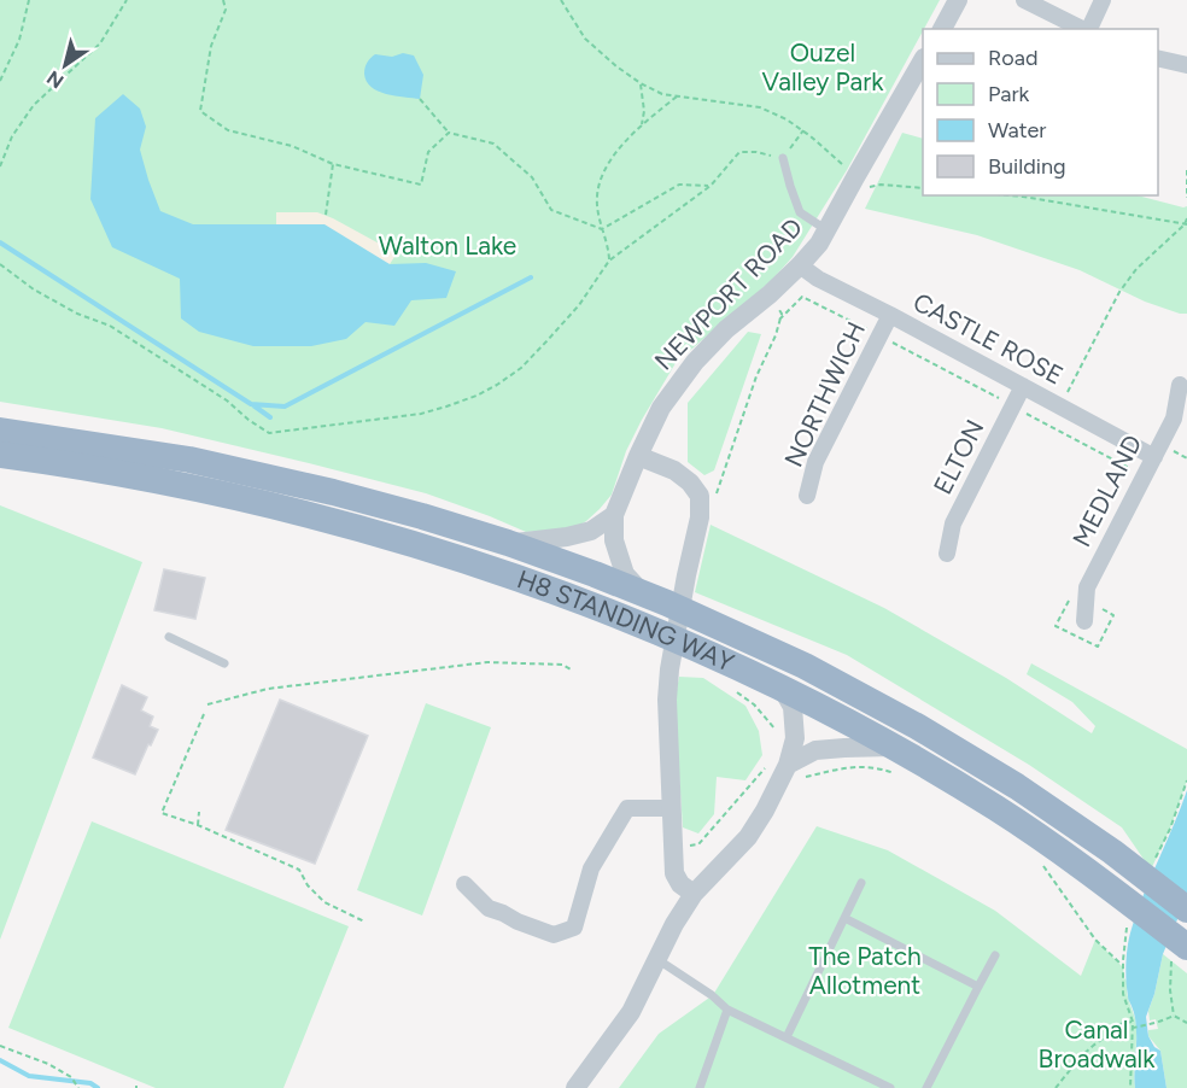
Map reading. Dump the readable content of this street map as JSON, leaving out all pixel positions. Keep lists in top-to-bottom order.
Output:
{
  "streets": {
    "highway": ["H8 STANDING WAY"],
    "street": [
      "NEWPORT ROAD",
      "CASTLE ROSE",
      "NORTHWICH",
      "ELTON",
      "MEDLAND"
    ]
  },
  "crossings": [
    ["NEWPORT ROAD", "CASTLE ROSE"],
    ["CASTLE ROSE", "NORTHWICH"],
    ["CASTLE ROSE", "ELTON"],
    ["CASTLE ROSE", "MEDLAND"]
  ],
  "parks": [
    "Ouzel Valley Park",
    "Walton Lake",
    "The Patch Allotment",
    "Canal Broadwalk"
  ],
  "legend": [
    "Road",
    "Park",
    "Water",
    "Building"
  ],
  "north": "bottom left"
}
